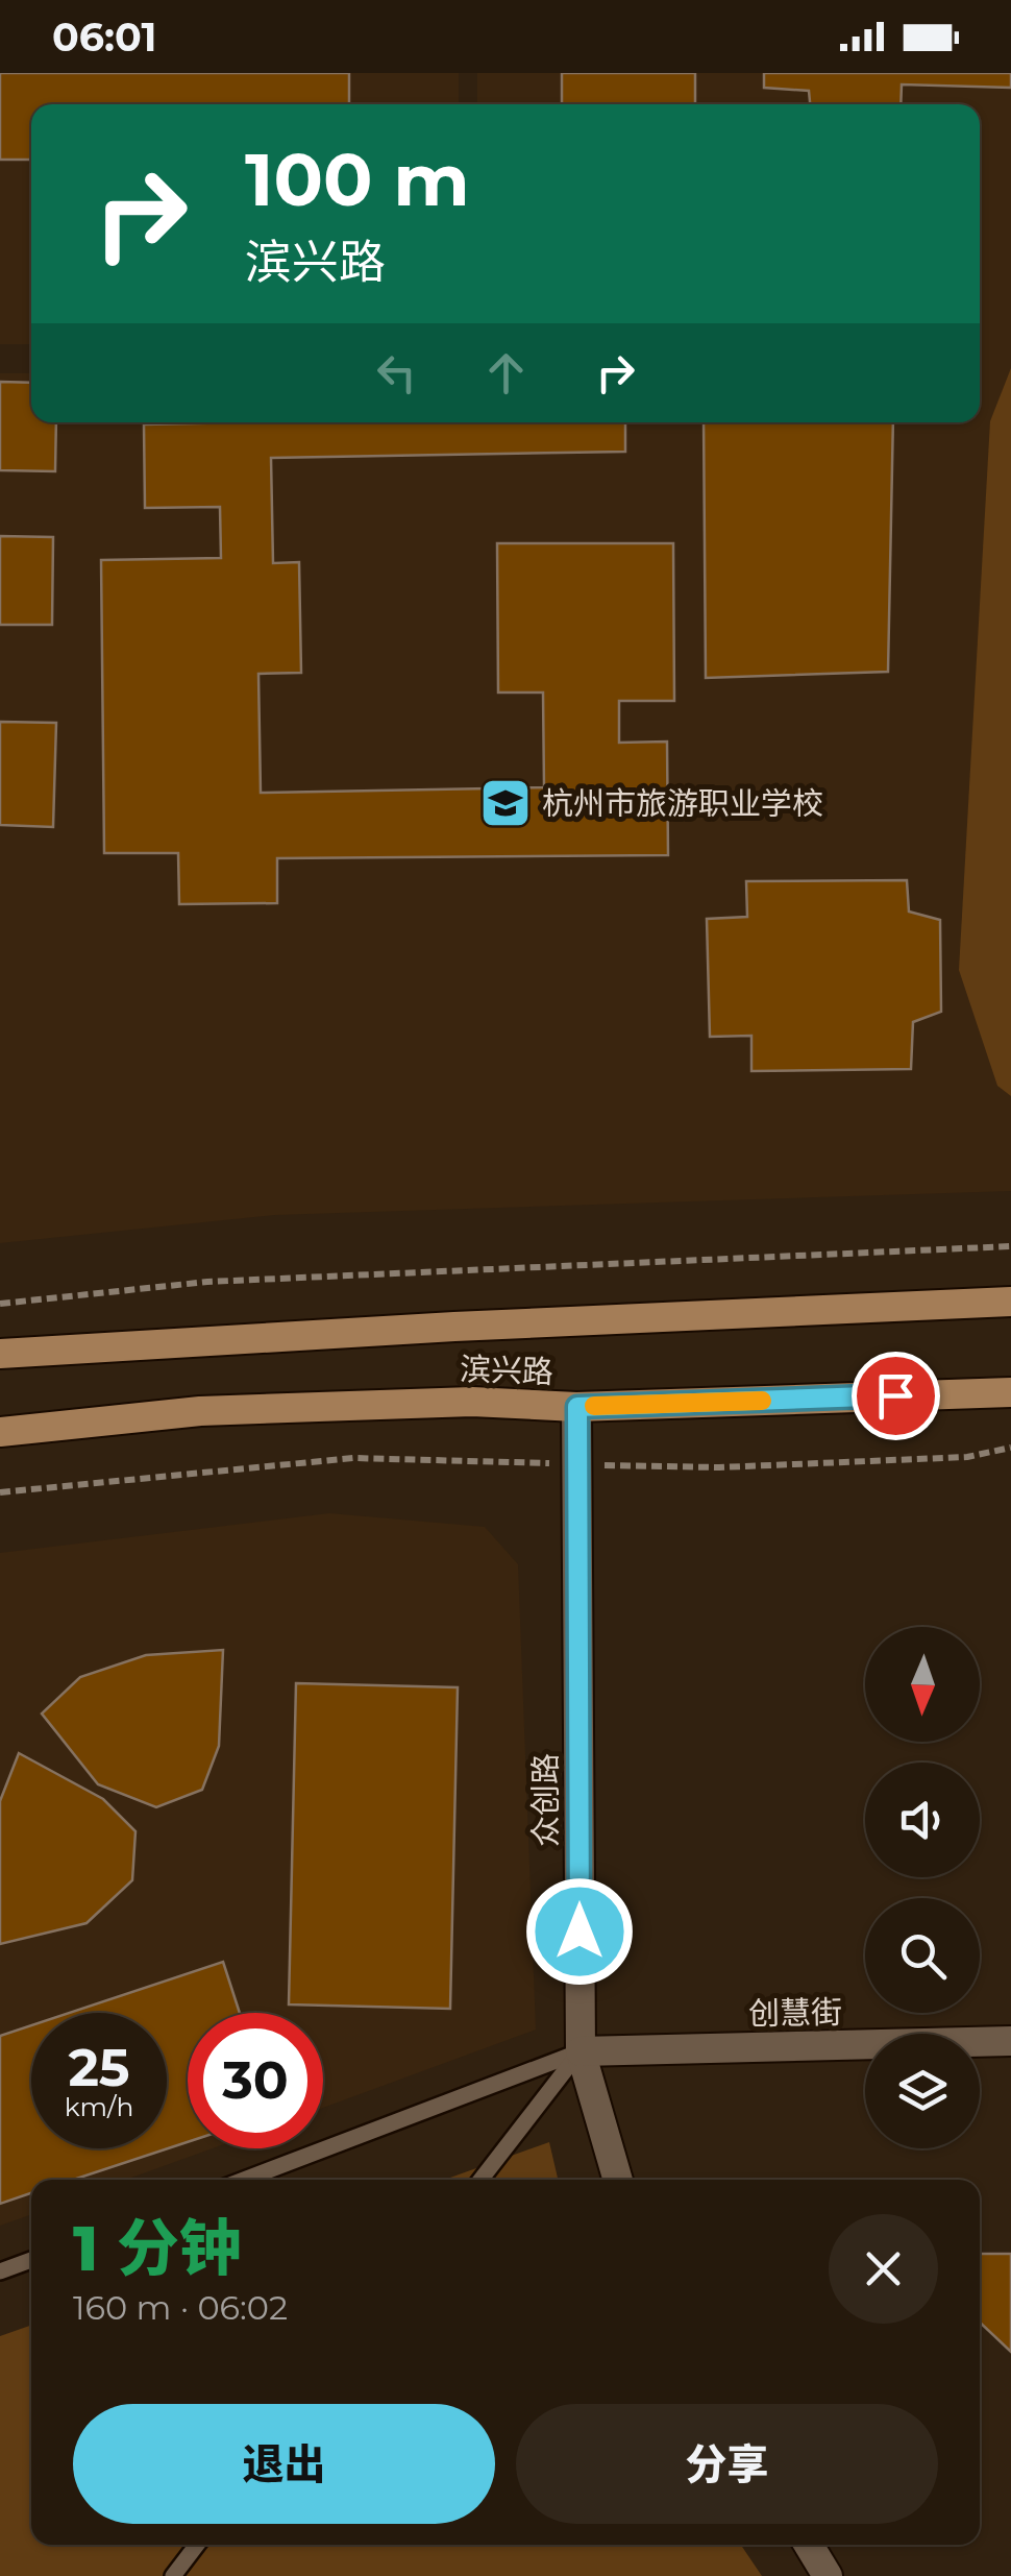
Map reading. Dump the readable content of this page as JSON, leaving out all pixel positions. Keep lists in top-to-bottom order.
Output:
{
  "streets": {
    "main road": ["滨兴路"],
    "street": ["众创路", "创慧街"]
  },
  "crossings": [
    ["滨兴路", "众创路"],
    ["众创路", "创慧街"]
  ],
  "places": {
    "school or university": ["杭州市旅游职业学校"]
  },
  "north": "bottom",
  "page": {
    "status": "06:01",
    "turn": ["100 m", "滨兴路"],
    "speed": "25 km/h",
    "limit": "30",
    "heading": ["1 分钟", "160 m · 06:02"],
    "buttons": ["退出", "分享"]
  }
}
